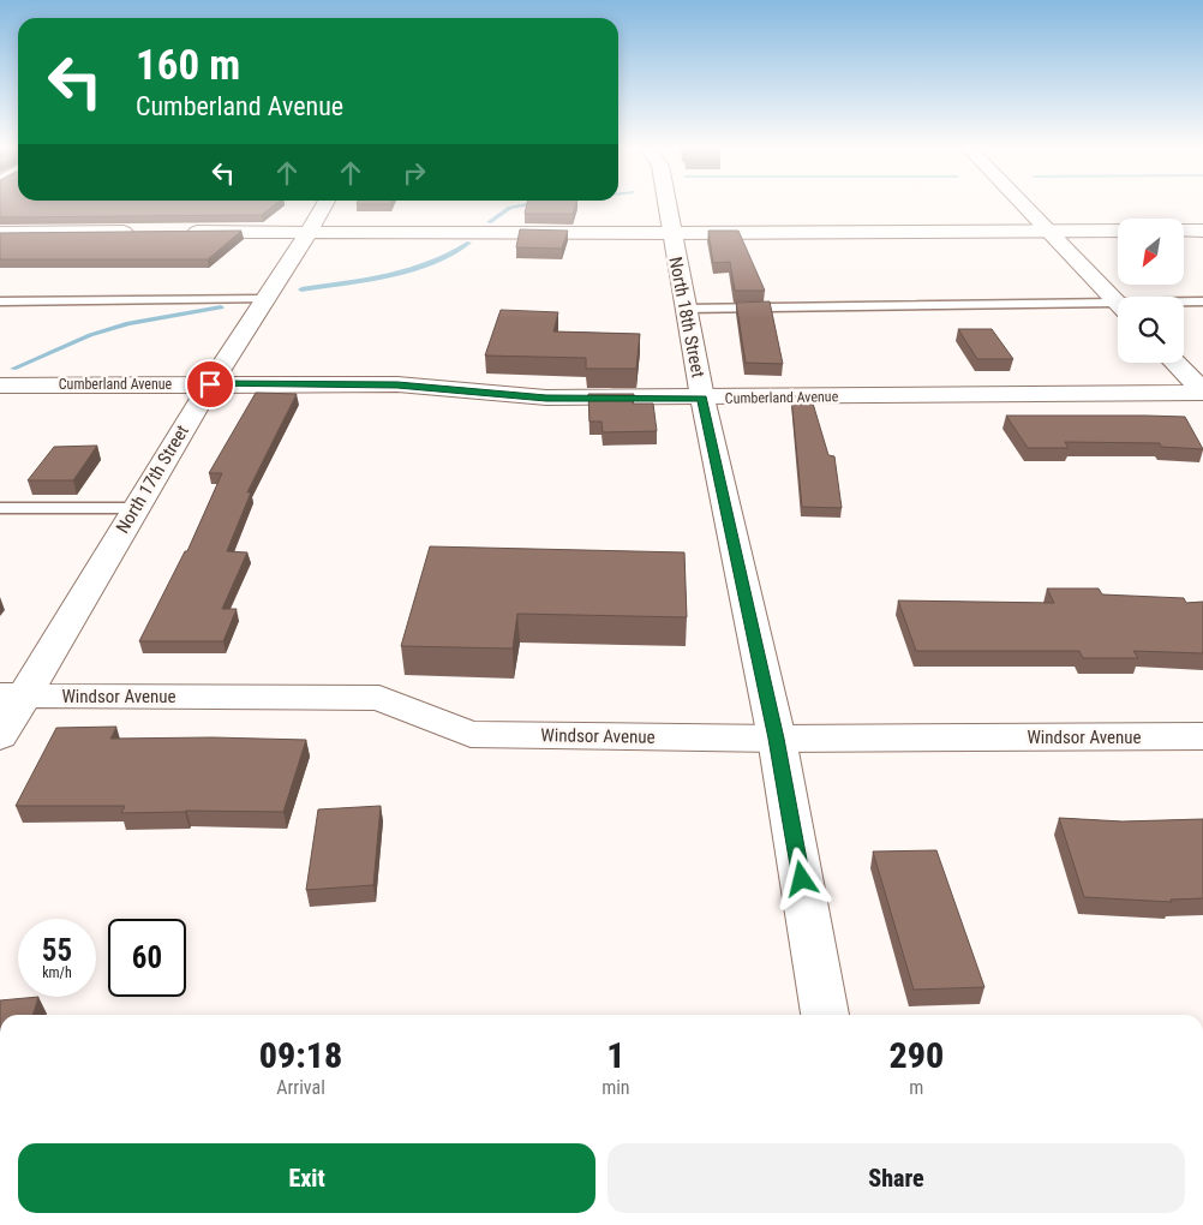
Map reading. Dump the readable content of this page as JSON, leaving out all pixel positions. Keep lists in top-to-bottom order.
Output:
{
  "streets": {
    "street": [
      "North 18th Street",
      "Cumberland Avenue",
      "North 17th Street",
      "Windsor Avenue"
    ]
  },
  "crossings": [
    ["North 18th Street", "Cumberland Avenue"],
    ["North 18th Street", "Windsor Avenue"],
    ["Cumberland Avenue", "North 17th Street"],
    ["North 17th Street", "Windsor Avenue"]
  ],
  "north": "bottom left",
  "page": {
    "turn": ["160 m", "Cumberland Avenue"],
    "speed": "55 km/h",
    "limit": "60",
    "eta": [
      "09:18",
      "Arrival",
      "1",
      "min",
      "290",
      "m"
    ],
    "buttons": ["Exit", "Share"]
  }
}
